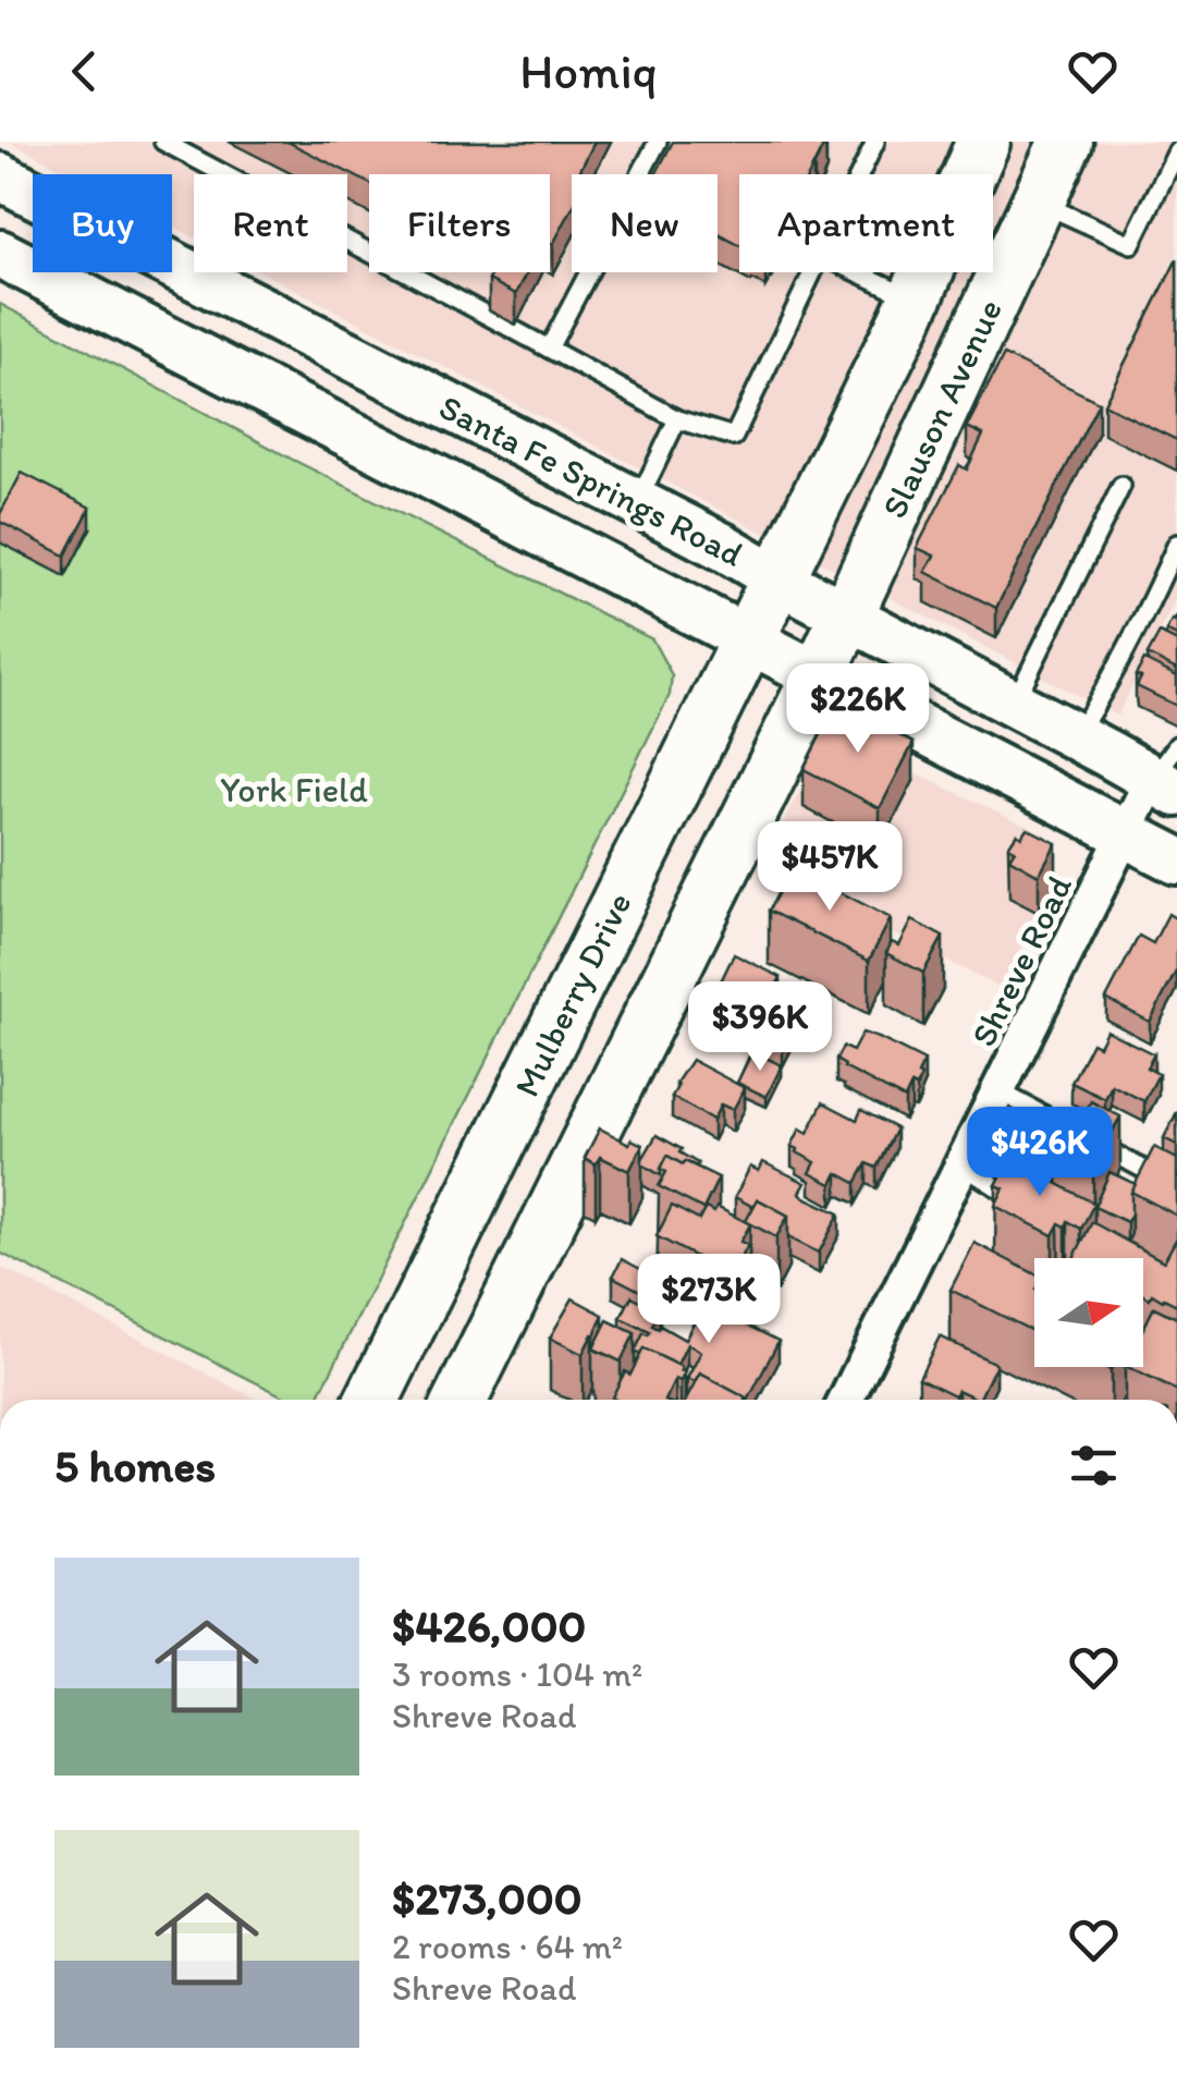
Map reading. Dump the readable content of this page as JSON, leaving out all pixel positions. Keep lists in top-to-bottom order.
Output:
{
  "streets": {
    "main road": ["Slauson Avenue", "Santa Fe Springs Road", "Mulberry Drive"],
    "street": ["Shreve Road"]
  },
  "crossings": [
    ["Slauson Avenue", "Santa Fe Springs Road"],
    ["Slauson Avenue", "Mulberry Drive"],
    ["Santa Fe Springs Road", "Shreve Road"],
    ["Santa Fe Springs Road", "Mulberry Drive"]
  ],
  "parks": ["York Field"],
  "north": "right",
  "page": {
    "header": "Homiq",
    "chip": [
      "Buy",
      "Rent",
      "Filters",
      "New",
      "Apartment"
    ],
    "price": [
      "$226K",
      "$457K",
      "$396K",
      "$426K",
      "$273K"
    ],
    "heading": "5 homes",
    "list": [
      {
        "name": "$426,000",
        "note": "3 rooms · 104 m² · Shreve Road"
      },
      {
        "name": "$273,000",
        "note": "2 rooms · 64 m² · Shreve Road"
      }
    ]
  }
}
